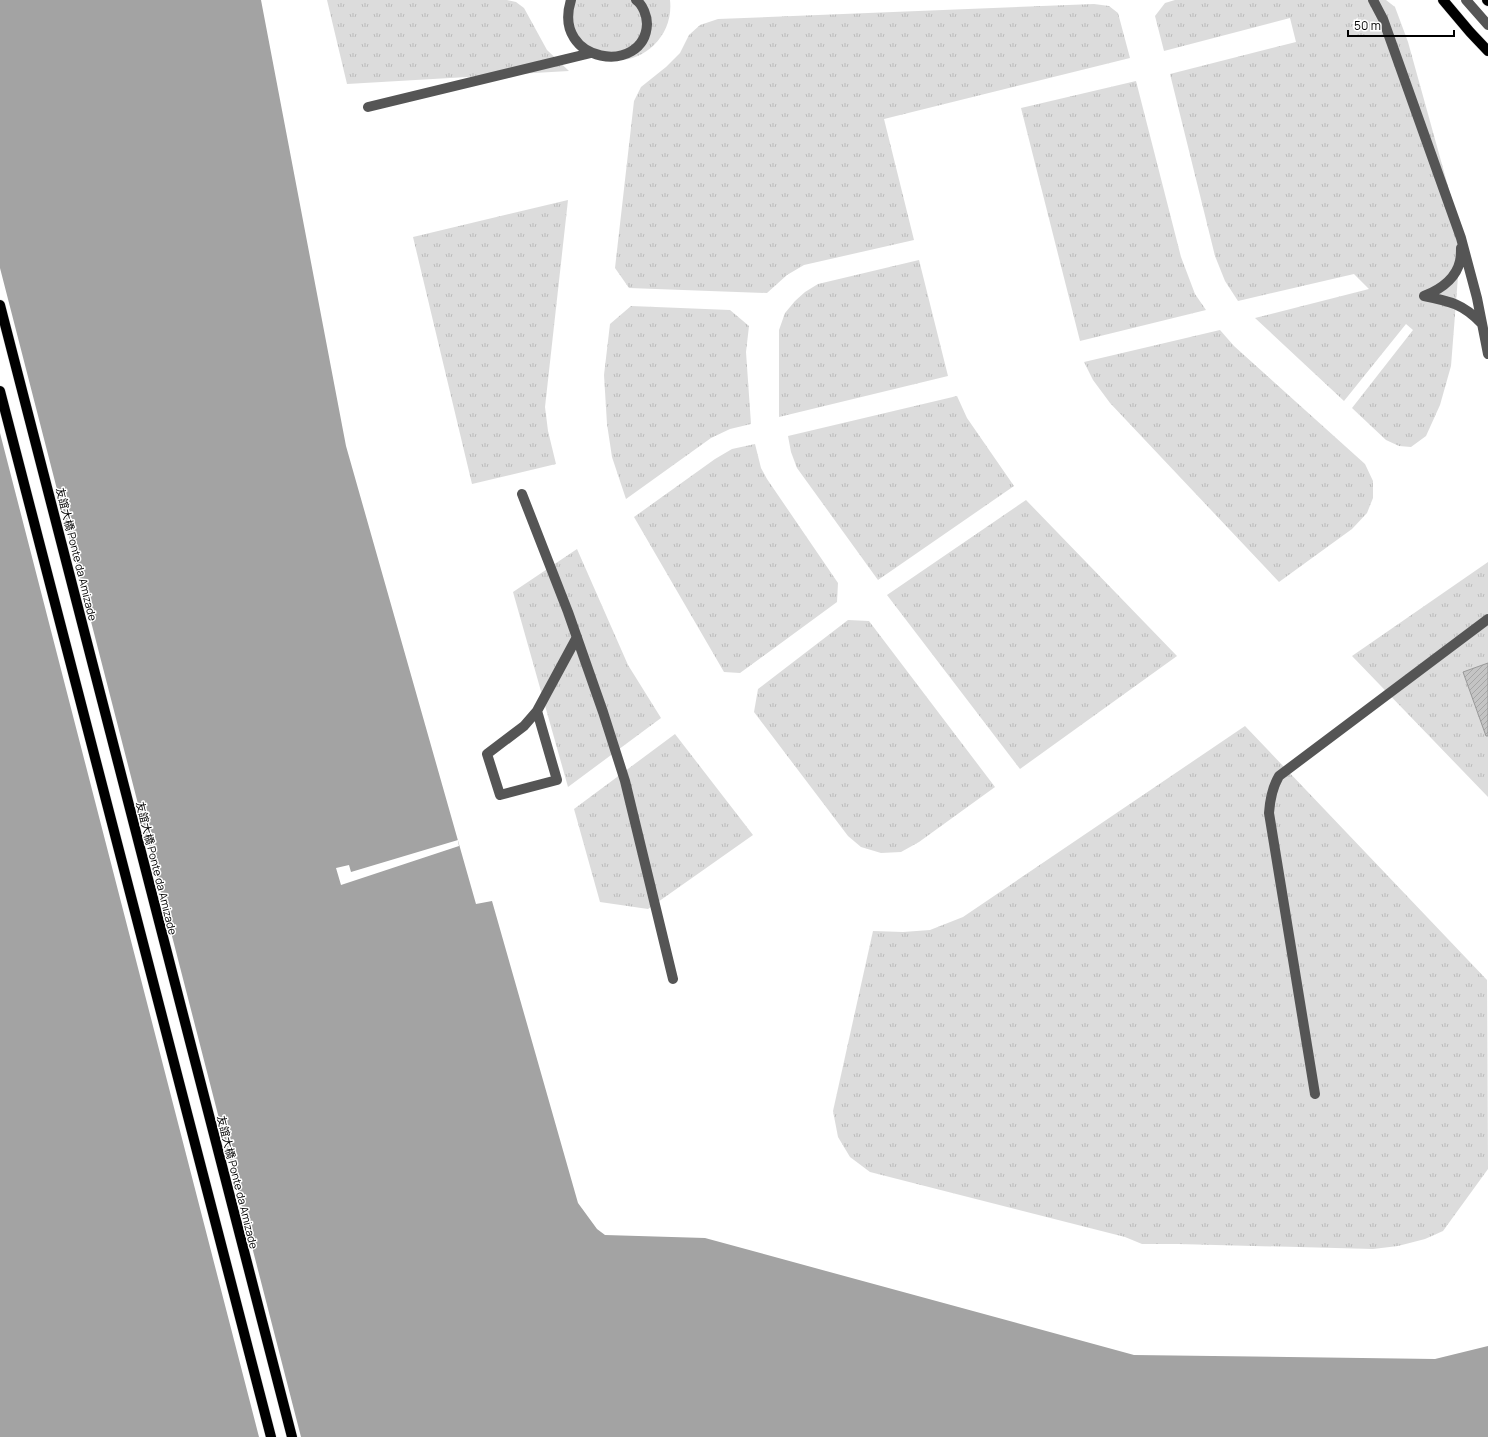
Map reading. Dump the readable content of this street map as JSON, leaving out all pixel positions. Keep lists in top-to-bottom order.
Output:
{
  "streets": {
    "main road": ["友誼大橋 Ponte da Amizade"]
  },
  "scale_bar": "50 m"
}
